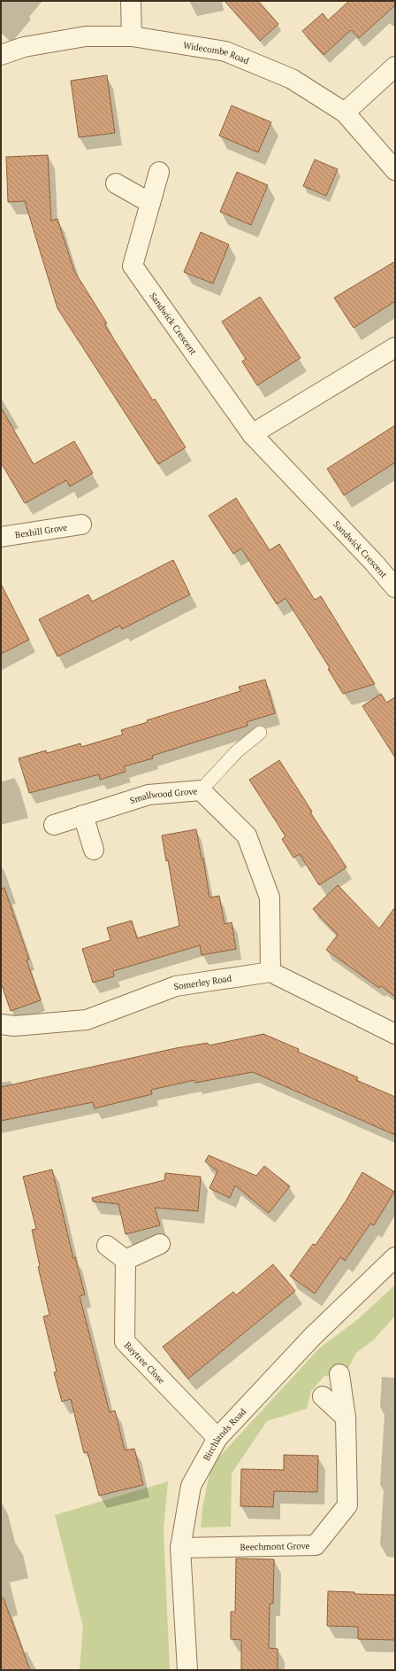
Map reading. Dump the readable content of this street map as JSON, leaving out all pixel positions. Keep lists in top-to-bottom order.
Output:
{
  "streets": {
    "street": [
      "Widecombe Road",
      "Sandwick Crescent",
      "Bexhill Grove",
      "Smallwood Grove",
      "Somerley Road",
      "Baytree Close",
      "Birchlands Road",
      "Beechmont Grove"
    ]
  },
  "crossings": [
    ["Smallwood Grove", "Somerley Road"],
    ["Baytree Close", "Birchlands Road"],
    ["Birchlands Road", "Beechmont Grove"]
  ]
}
